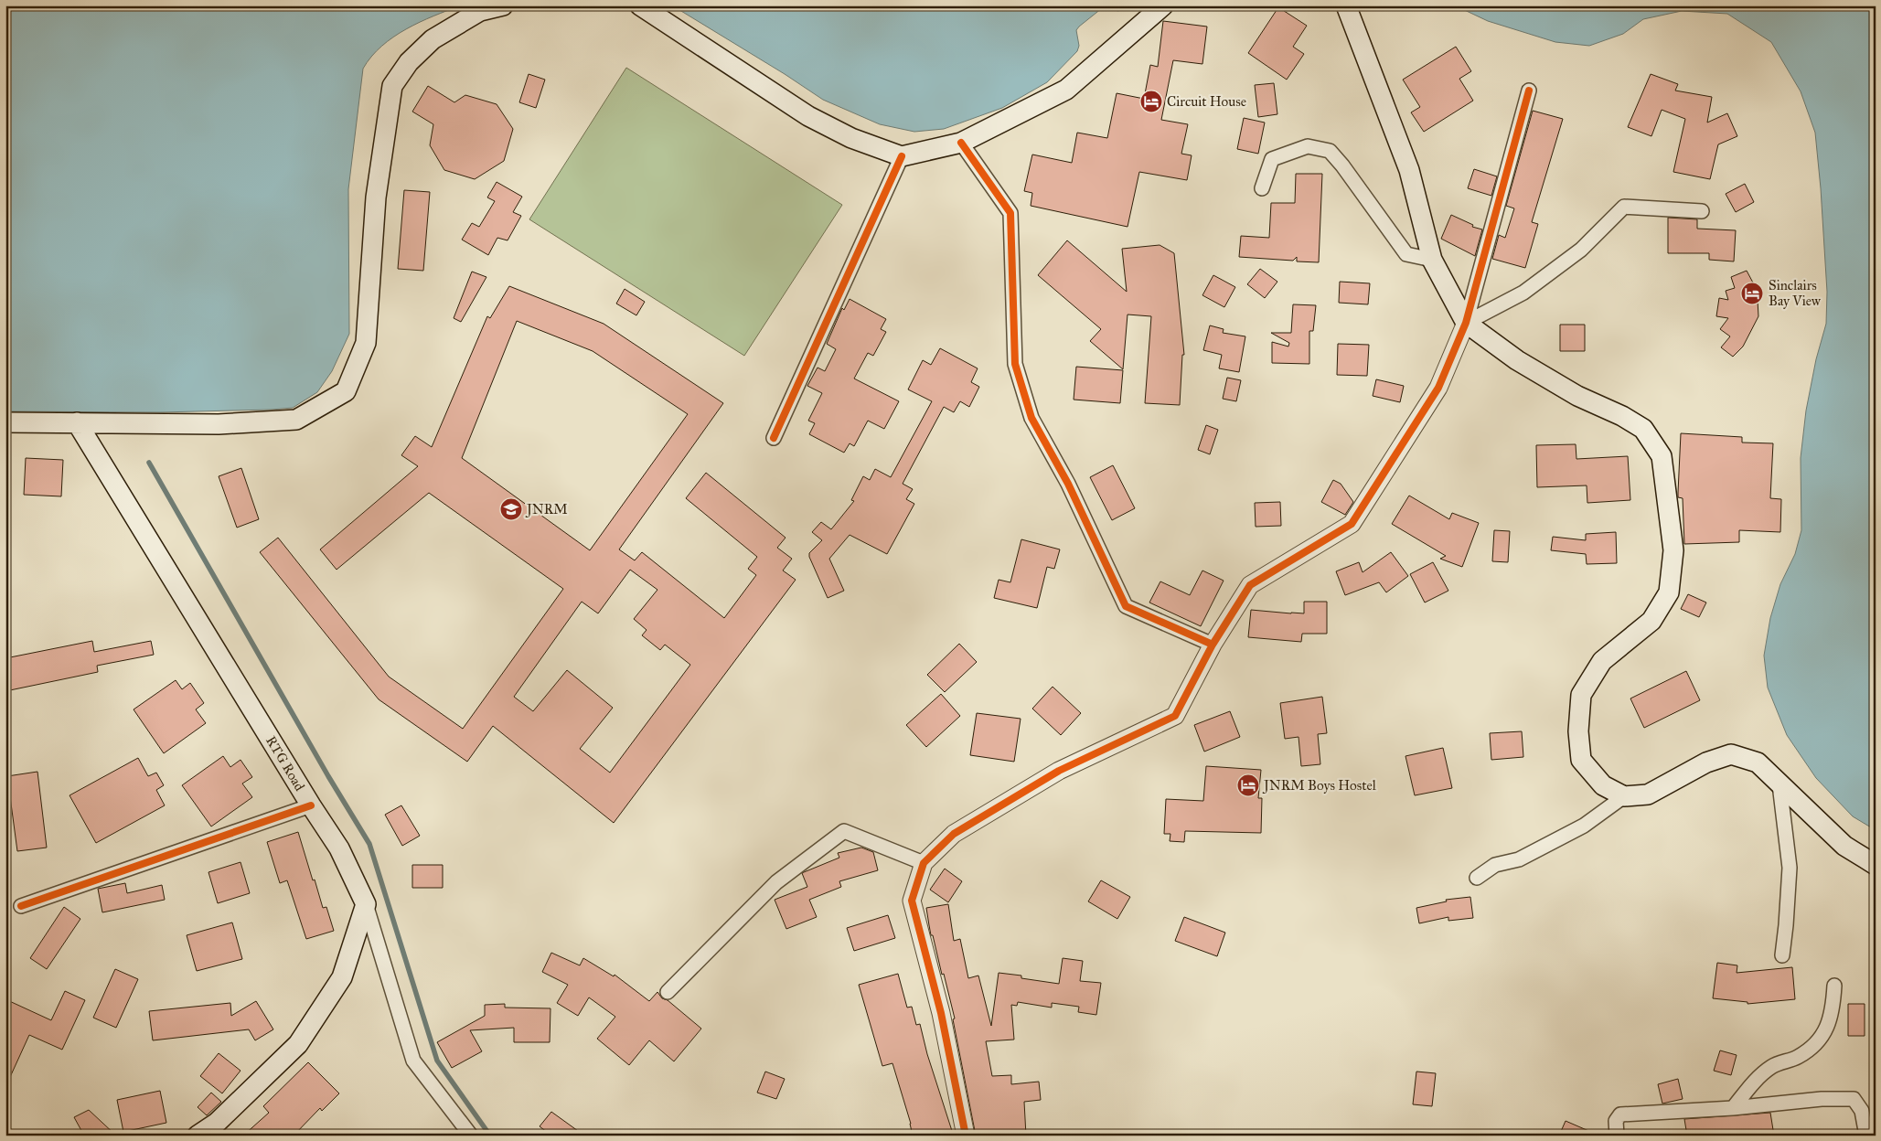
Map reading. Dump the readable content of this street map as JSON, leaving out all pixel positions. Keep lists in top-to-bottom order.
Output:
{
  "streets": {
    "main road": ["RTG Road"]
  },
  "places": {
    "hotel": ["Circuit House", "Sinclairs Bay View", "JNRM Boys Hostel"],
    "school or university": ["JNRM"]
  }
}
